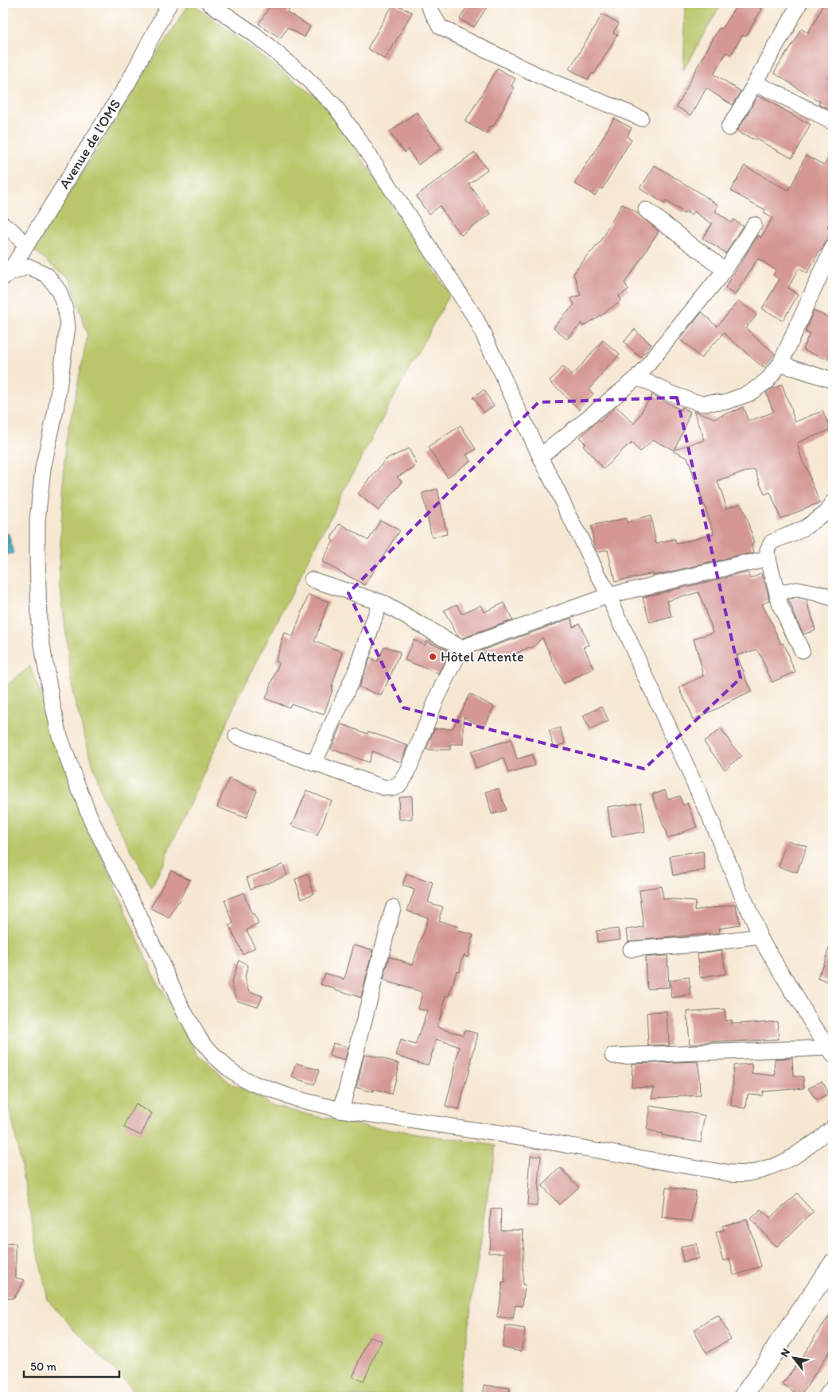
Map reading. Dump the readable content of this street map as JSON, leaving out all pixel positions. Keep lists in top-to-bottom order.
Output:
{
  "streets": {
    "street": ["Avenue de l'OMS"]
  },
  "places": ["Hôtel Attente"],
  "scale_bar": "50 m",
  "north": "top left"
}
